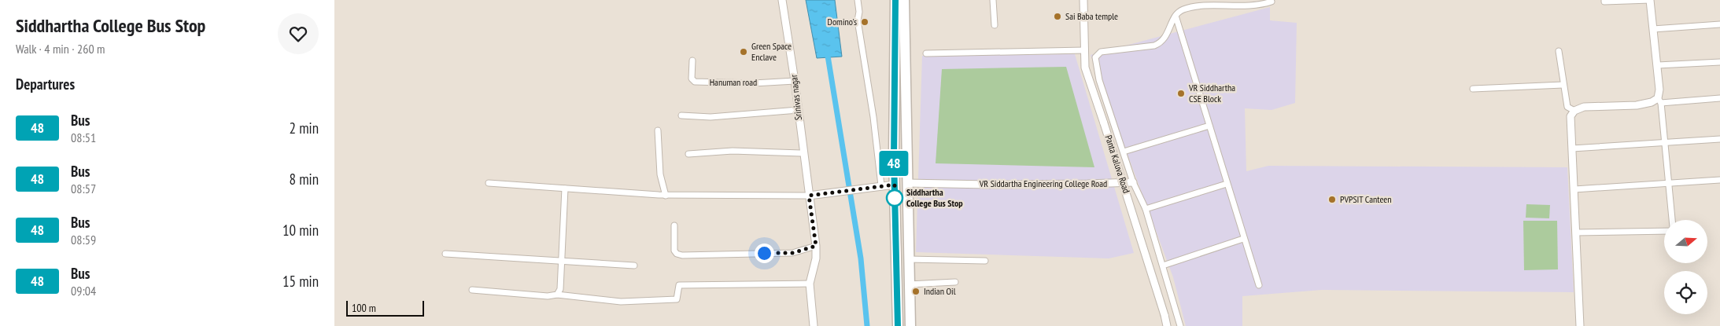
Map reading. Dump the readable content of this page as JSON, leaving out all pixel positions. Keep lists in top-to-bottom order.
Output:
{
  "streets": {
    "street": [
      "Hanuman road",
      "Srinivas nagar",
      "Panta Kaluva Road",
      "VR Siddartha Engineering College Road"
    ]
  },
  "crossings": [
    ["Hanuman road", "Srinivas nagar"]
  ],
  "places": [
    "Sai Baba temple",
    "Domino's",
    "Green Space Enclave",
    "VR Siddhartha CSE Block",
    "Siddhartha College Bus Stop",
    "PVPSIT Canteen",
    "Indian Oil"
  ],
  "lines": ["bus line 48"],
  "scale_bar": "100 m",
  "north": "right",
  "page": {
    "heading": [
      ["Siddhartha College Bus Stop", "Walk · 4 min · 260 m"],
      "Departures"
    ],
    "on_map": "48",
    "list": [
      {
        "mark": "48",
        "name": "Bus",
        "note": "08:51",
        "value": "2 min"
      },
      {
        "mark": "48",
        "name": "Bus",
        "note": "08:57",
        "value": "8 min"
      },
      {
        "mark": "48",
        "name": "Bus",
        "note": "08:59",
        "value": "10 min"
      },
      {
        "mark": "48",
        "name": "Bus",
        "note": "09:04",
        "value": "15 min"
      }
    ],
    "scale": "100 m"
  }
}
